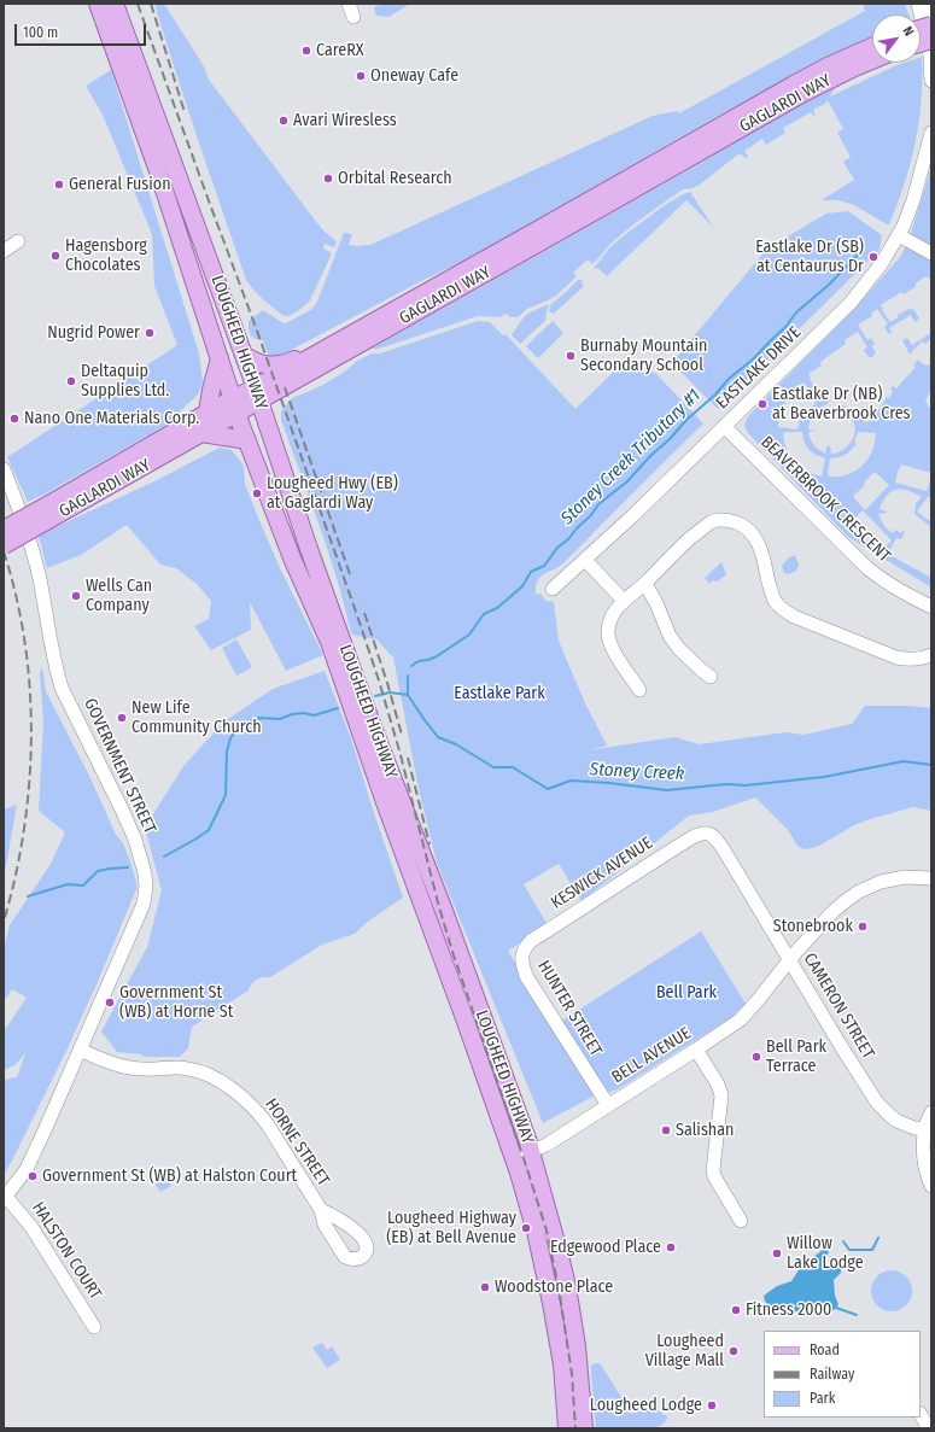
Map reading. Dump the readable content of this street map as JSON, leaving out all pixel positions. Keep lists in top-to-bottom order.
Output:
{
  "streets": {
    "main road": ["GAGLARDI WAY", "LOUGHEED HIGHWAY"],
    "street": [
      "EASTLAKE DRIVE",
      "BEAVERBROOK CRESCENT",
      "GOVERNMENT STREET",
      "KESWICK AVENUE",
      "CAMERON STREET",
      "HUNTER STREET",
      "BELL AVENUE",
      "HORNE STREET",
      "HALSTON COURT"
    ]
  },
  "crossings": [
    ["GAGLARDI WAY", "LOUGHEED HIGHWAY"],
    ["LOUGHEED HIGHWAY", "BELL AVENUE"],
    ["EASTLAKE DRIVE", "BEAVERBROOK CRESCENT"],
    ["GOVERNMENT STREET", "HORNE STREET"],
    ["GOVERNMENT STREET", "HALSTON COURT"],
    ["KESWICK AVENUE", "CAMERON STREET"],
    ["KESWICK AVENUE", "HUNTER STREET"],
    ["CAMERON STREET", "BELL AVENUE"],
    ["HUNTER STREET", "BELL AVENUE"]
  ],
  "water": ["Stoney Creek Tributary #1", "Stoney Creek"],
  "parks": ["Eastlake Park", "Bell Park"],
  "places": [
    "CareRX",
    "Oneway Cafe",
    "Avari Wiresless",
    "Orbital Research",
    "General Fusion",
    "Hagensborg Chocolates",
    "Eastlake Dr (SB) at Centaurus Dr",
    "Nugrid Power",
    "Burnaby Mountain Secondary School",
    "Deltaquip Supplies Ltd.",
    "Eastlake Dr (NB) at Beaverbrook Cres",
    "Nano One Materials Corp.",
    "Lougheed Hwy (EB) at Gaglardi Way",
    "Wells Can Company",
    "New Life Community Church",
    "Stonebrook",
    "Government St (WB) at Horne St",
    "Bell Park Terrace",
    "Salishan",
    "Government St (WB) at Halston Court",
    "Lougheed Highway (EB) at Bell Avenue",
    "Edgewood Place",
    "Willow Lake Lodge",
    "Woodstone Place",
    "Fitness 2000",
    "Lougheed Village Mall",
    "Lougheed Lodge"
  ],
  "legend": ["Road", "Railway", "Park"],
  "scale_bar": "100 m",
  "north": "top right"
}
